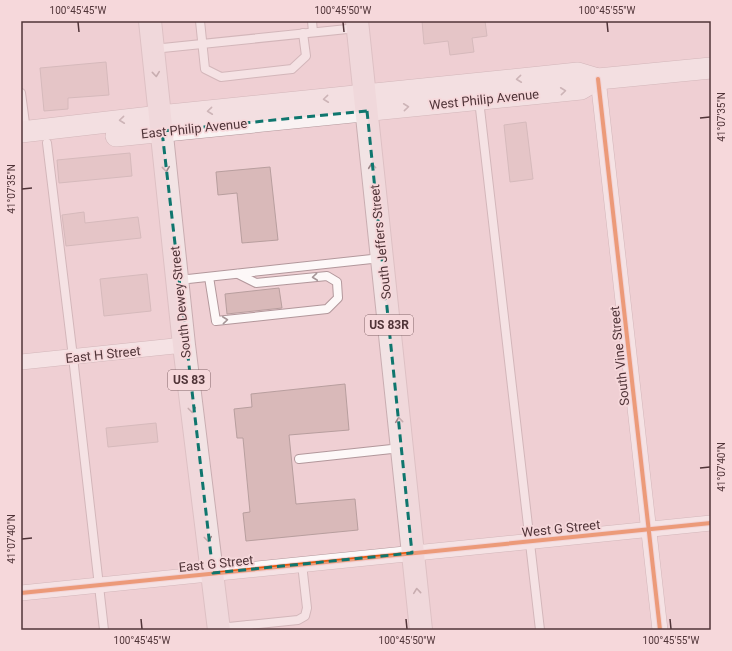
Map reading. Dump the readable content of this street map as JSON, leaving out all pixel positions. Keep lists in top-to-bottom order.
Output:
{
  "streets": {
    "highway": [
      "South Jeffers Street",
      "South Dewey Street",
      "US 83R",
      "US 83"
    ],
    "main road": ["West Philip Avenue", "East Philip Avenue"],
    "street": [
      "East H Street",
      "South Vine Street",
      "West G Street",
      "East G Street"
    ]
  },
  "crossings": [
    ["West Philip Avenue", "East Philip Avenue"],
    ["West Philip Avenue", "South Jeffers Street"],
    ["West Philip Avenue", "South Vine Street"],
    ["East Philip Avenue", "South Jeffers Street"],
    ["East Philip Avenue", "South Dewey Street"],
    ["South Jeffers Street", "West G Street"],
    ["South Jeffers Street", "East G Street"],
    ["South Dewey Street", "East H Street"],
    ["South Dewey Street", "East G Street"],
    ["South Vine Street", "West G Street"],
    ["West G Street", "East G Street"]
  ],
  "one_way": ["South Jeffers Street", "South Dewey Street"],
  "coordinates": [
    "100°45'45\"W",
    "100°45'50\"W",
    "100°45'55\"W",
    "41°07'35\"N",
    "41°07'40\"N"
  ]
}
